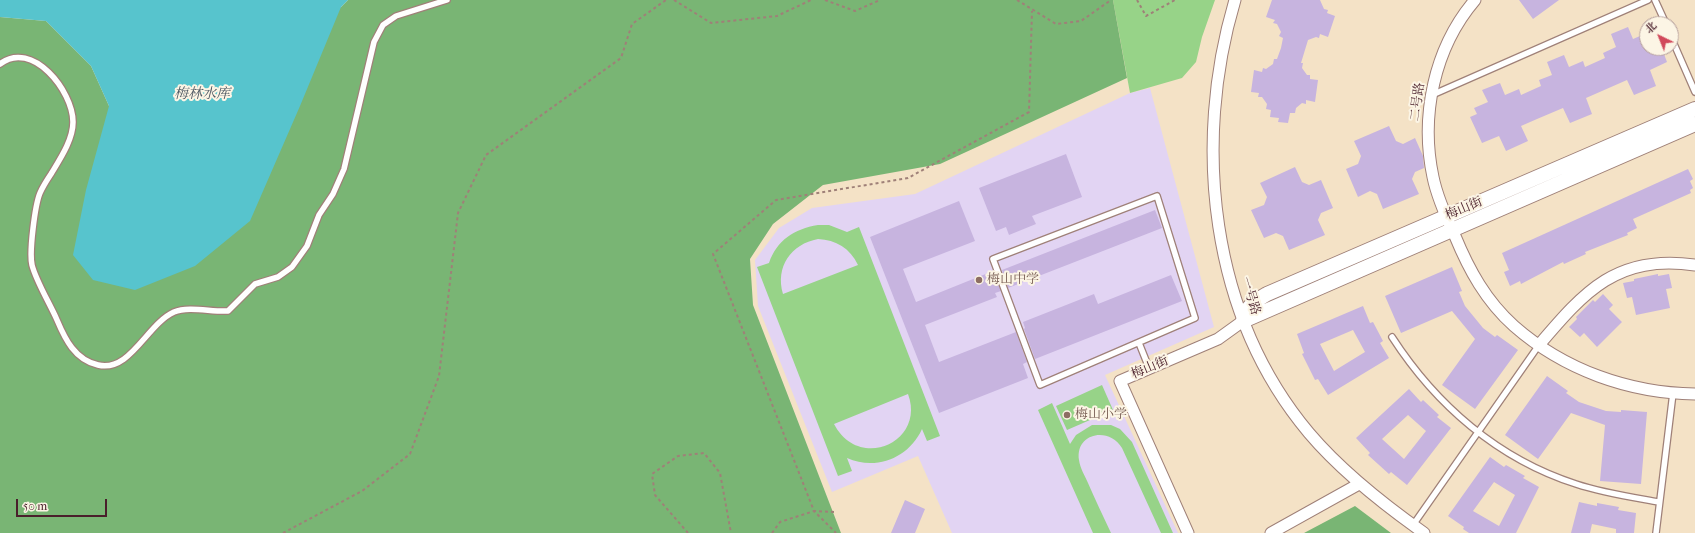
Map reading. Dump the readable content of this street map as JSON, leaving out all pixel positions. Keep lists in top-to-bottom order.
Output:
{
  "streets": {
    "street": ["二号路", "梅山街", "一号路"]
  },
  "crossings": [
    ["二号路", "梅山街"],
    ["梅山街", "一号路"]
  ],
  "water": ["梅林水库"],
  "places": ["梅山中学", "梅山小学"],
  "scale_bar": "50 m",
  "north": "top left"
}
